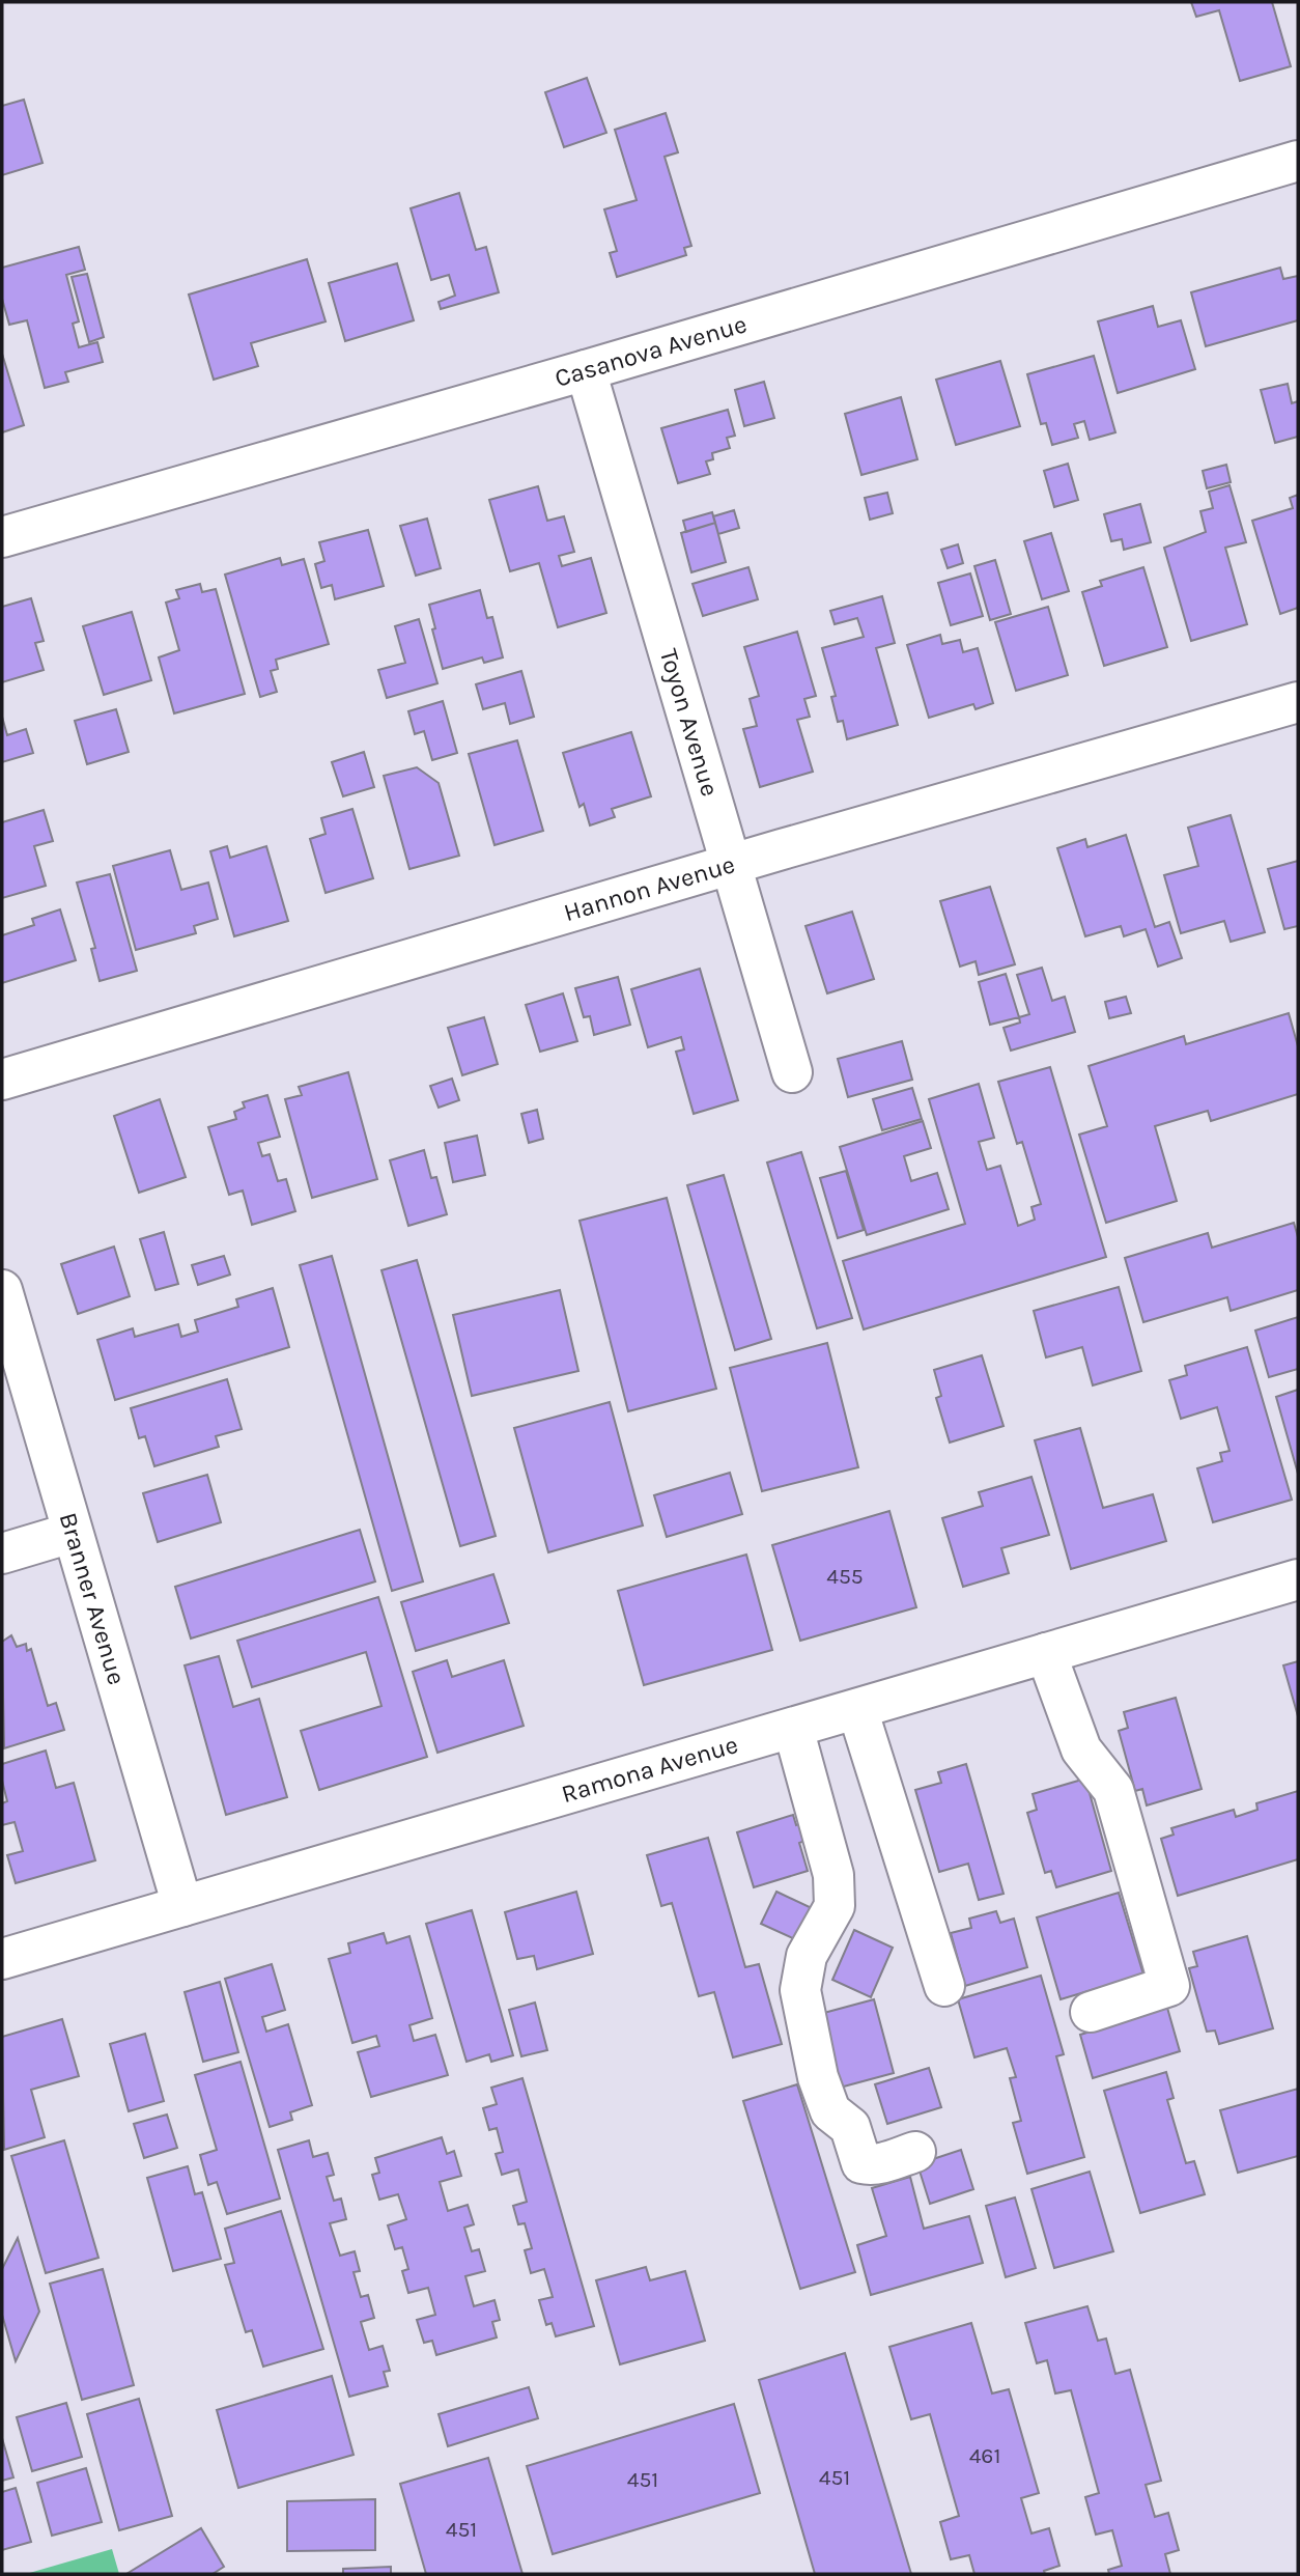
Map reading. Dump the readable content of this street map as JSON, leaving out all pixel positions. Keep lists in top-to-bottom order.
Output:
{
  "streets": {
    "street": [
      "Casanova Avenue",
      "Toyon Avenue",
      "Hannon Avenue",
      "Branner Avenue",
      "Ramona Avenue"
    ]
  },
  "crossings": [
    ["Casanova Avenue", "Toyon Avenue"],
    ["Toyon Avenue", "Hannon Avenue"],
    ["Branner Avenue", "Ramona Avenue"]
  ],
  "house_numbers": [
    "455",
    "461",
    "451",
    "451",
    "451"
  ]
}
